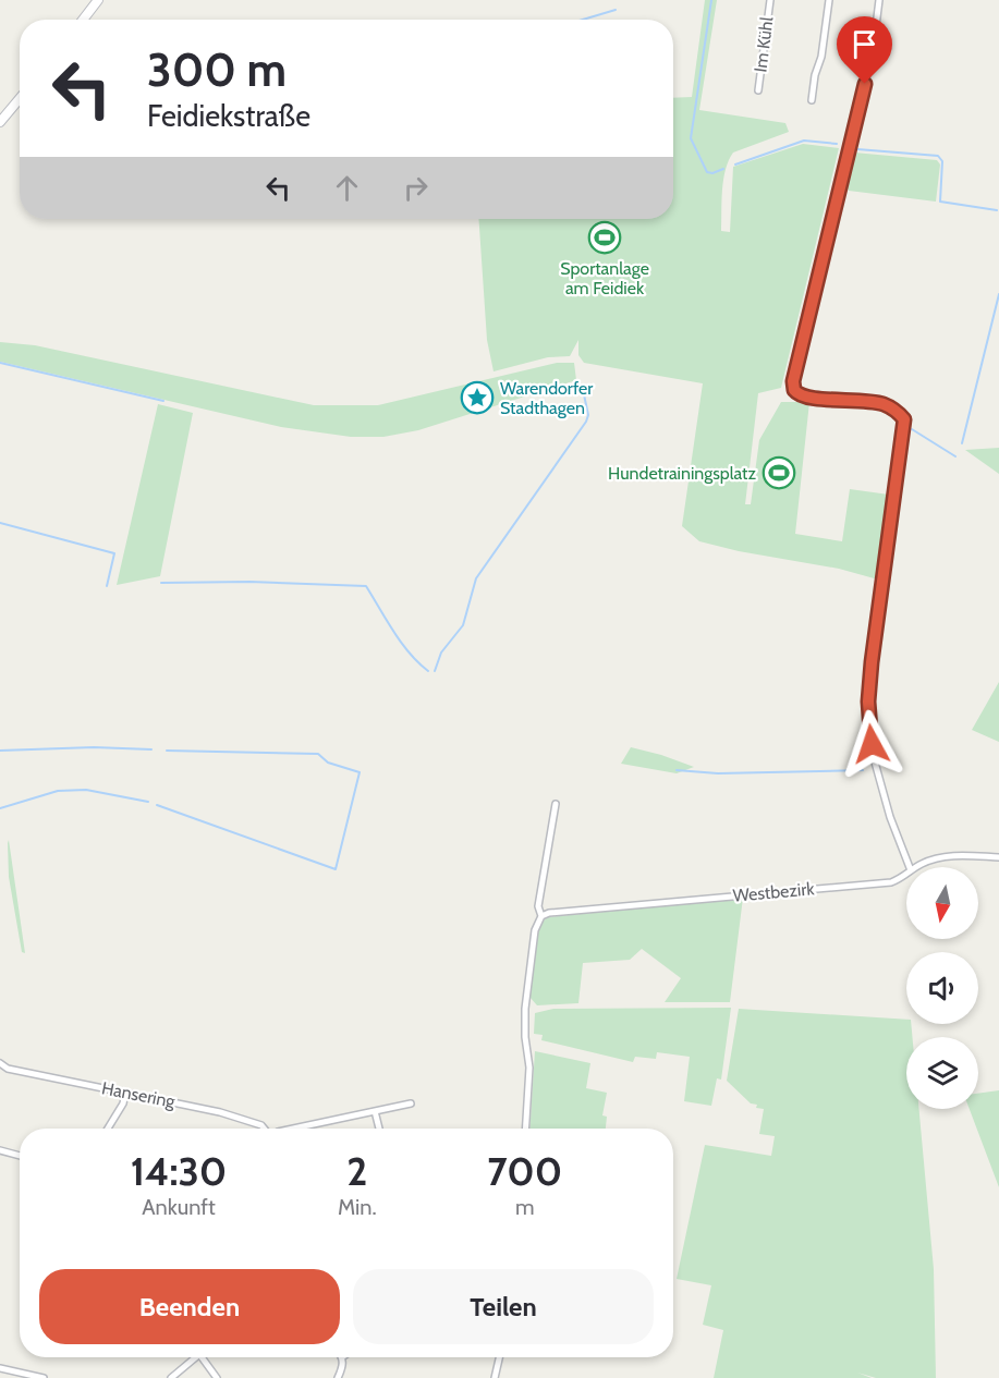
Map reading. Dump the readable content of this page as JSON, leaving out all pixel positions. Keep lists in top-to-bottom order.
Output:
{
  "streets": {
    "street": ["Im Kühl", "Westbezirk", "Hansering"]
  },
  "places": {
    "sports": ["Sportanlage am Feidiek", "Hundetrainingsplatz"],
    "place": ["Warendorfer Stadthagen"]
  },
  "north": "bottom",
  "page": {
    "turn": ["300 m", "Feidiekstraße"],
    "eta": [
      "14:30",
      "Ankunft",
      "2",
      "Min.",
      "700",
      "m"
    ],
    "buttons": ["Beenden", "Teilen"]
  }
}
